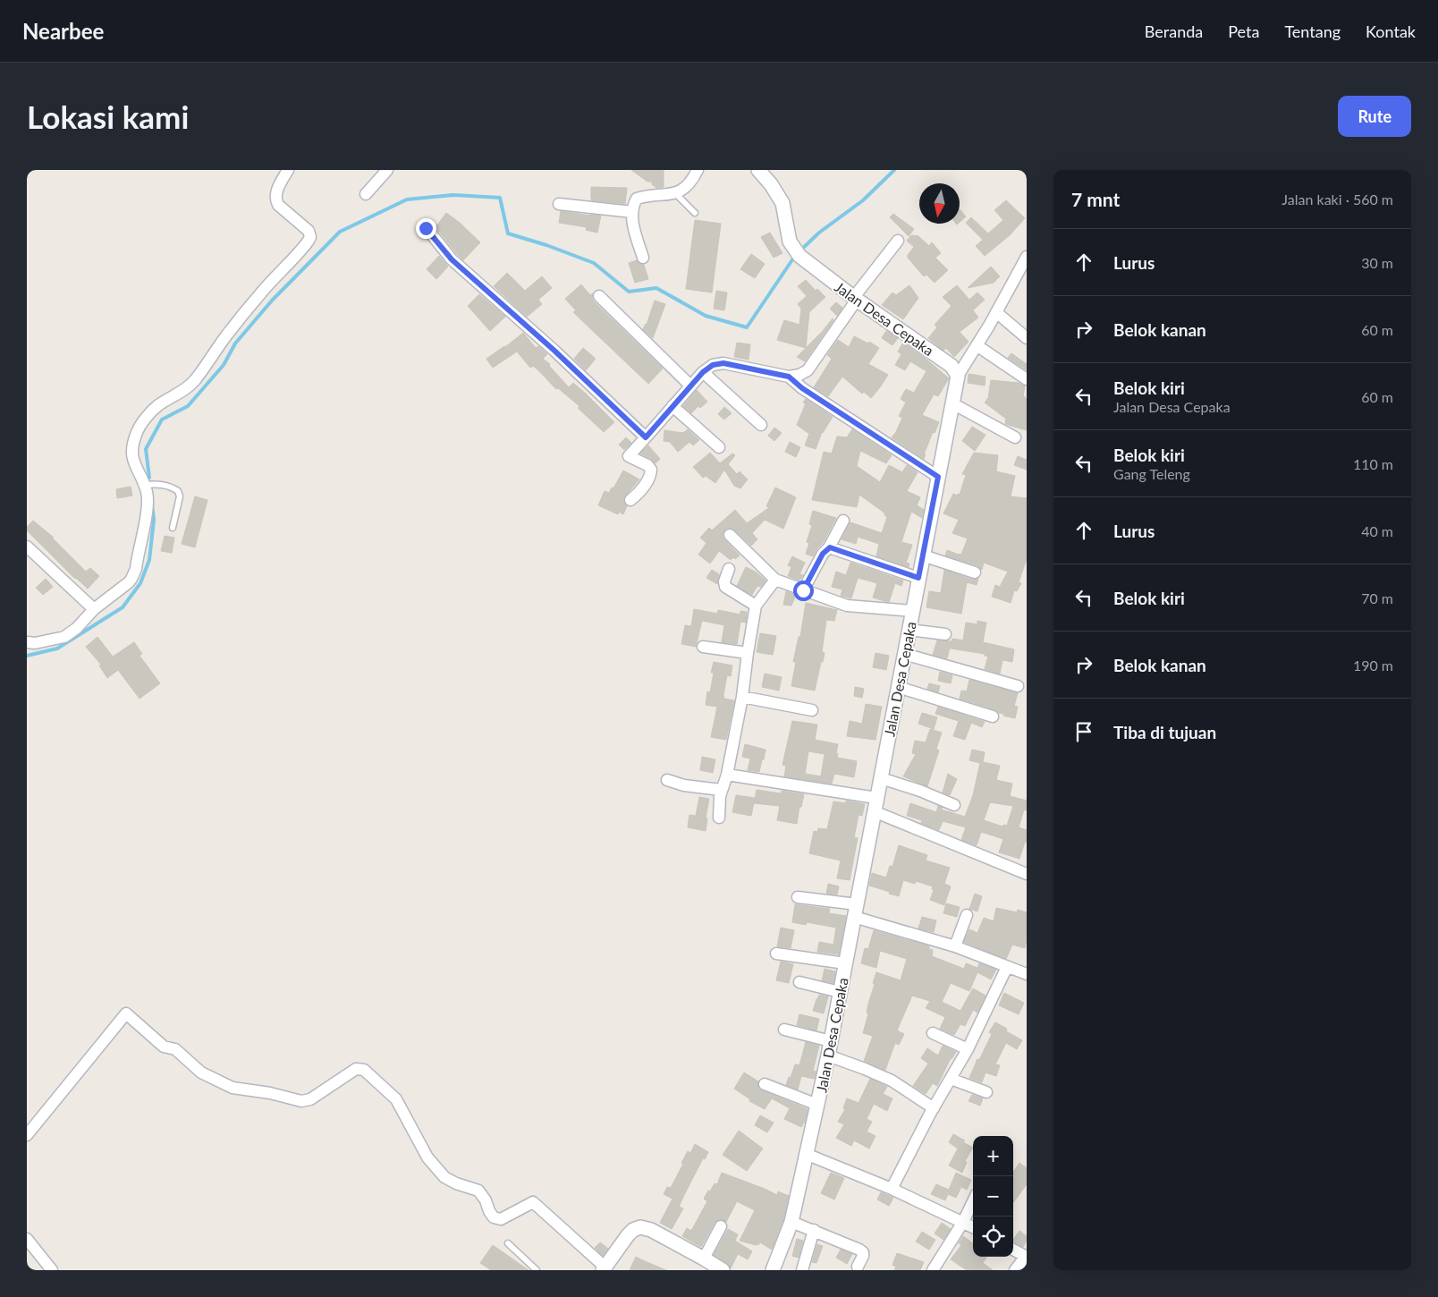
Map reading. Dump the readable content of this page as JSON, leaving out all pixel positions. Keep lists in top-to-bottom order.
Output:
{
  "streets": {
    "street": ["Jalan Desa Cepaka"]
  },
  "north": "bottom",
  "page": {
    "header": "Nearbee",
    "nav": [
      "Beranda",
      "Peta",
      "Tentang",
      "Kontak"
    ],
    "buttons": "Rute",
    "title": "Lokasi kami",
    "heading": ["7 mnt", "Jalan kaki · 560 m"],
    "list": [
      ["Lurus", "30 m"],
      ["Belok kanan", "60 m"],
      ["Belok kiri", "Jalan Desa Cepaka", "60 m"],
      ["Belok kiri", "Gang Teleng", "110 m"],
      ["Lurus", "40 m"],
      ["Belok kiri", "70 m"],
      ["Belok kanan", "190 m"],
      "Tiba di tujuan"
    ],
    "map_buttons": ["+", "−"]
  }
}
